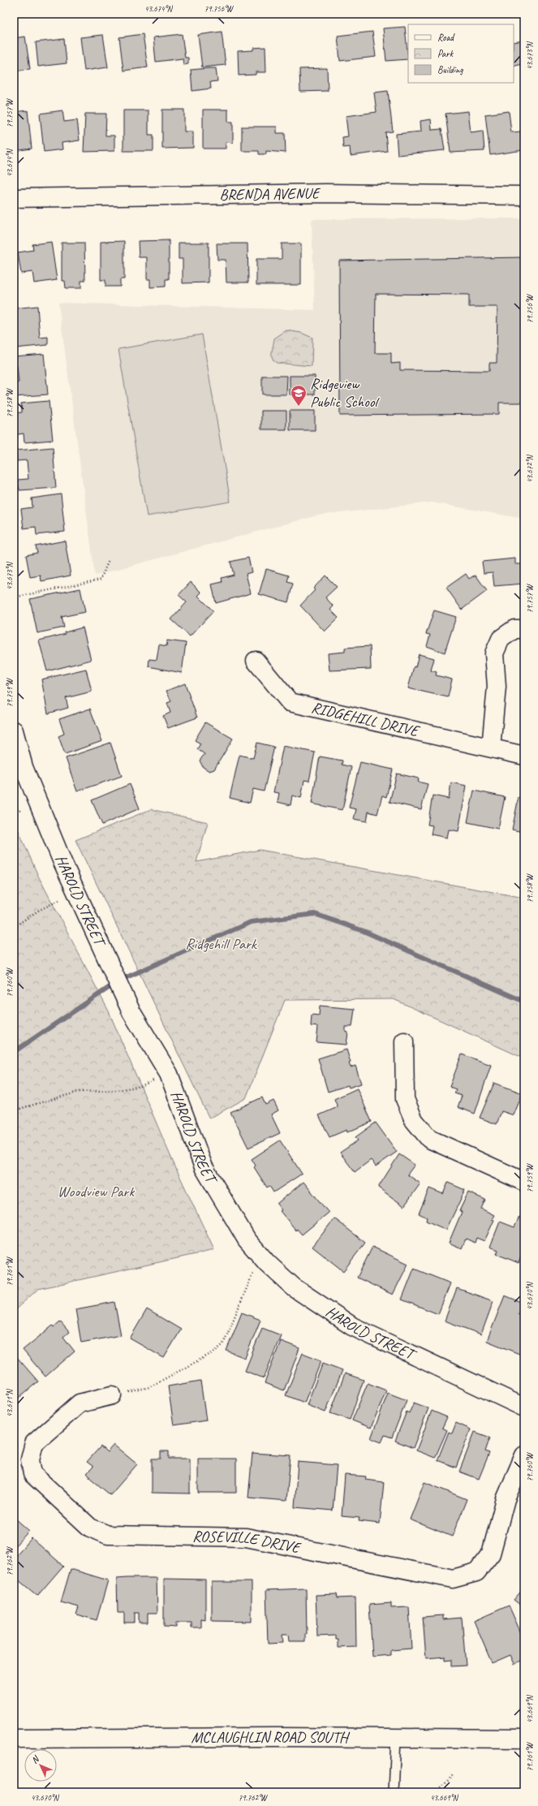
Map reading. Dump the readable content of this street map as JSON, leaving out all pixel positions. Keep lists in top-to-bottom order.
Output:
{
  "streets": {
    "street": [
      "BRENDA AVENUE",
      "RIDGEHILL DRIVE",
      "HAROLD STREET",
      "ROSEVILLE DRIVE",
      "MCLAUGHLIN ROAD SOUTH"
    ]
  },
  "parks": ["Ridgehill Park", "Woodview Park"],
  "places": {
    "school or university": ["Ridgeview Public School"]
  },
  "legend": ["Road", "Park", "Building"],
  "north": "top left",
  "coordinates": [
    "43.674°N",
    "79.756°W",
    "43.673°N",
    "79.757°W",
    "79.758°W",
    "43.672°N",
    "79.759°W",
    "79.760°W",
    "79.761°W",
    "43.670°N",
    "43.671°N",
    "79.762°W",
    "43.669°N"
  ]
}
